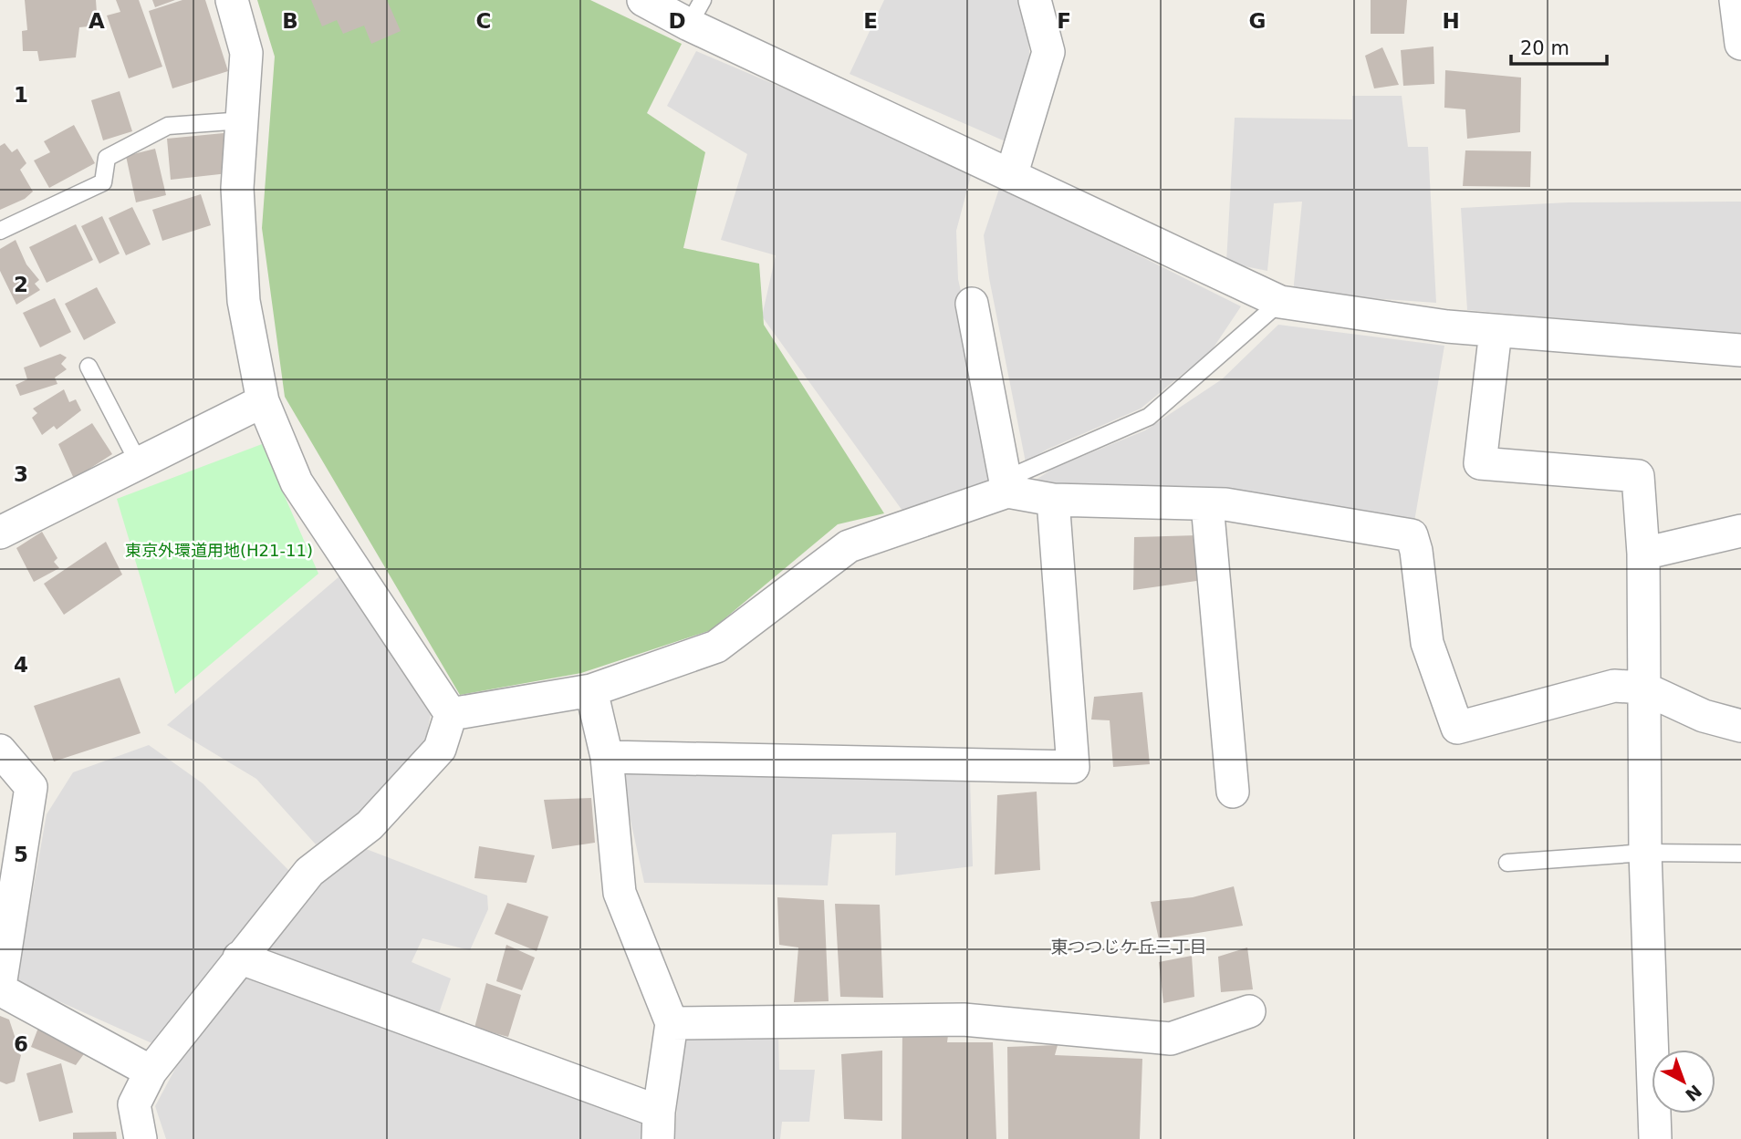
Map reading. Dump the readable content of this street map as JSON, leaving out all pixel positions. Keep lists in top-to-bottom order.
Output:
{
  "districts": ["東つつじケ丘三丁目"],
  "parks": ["東京外環道用地(H21-11)"],
  "scale_bar": "20 m",
  "north": "bottom right",
  "grid": {
    "columns": [
      "A",
      "B",
      "C",
      "D",
      "E",
      "F",
      "G",
      "H"
    ],
    "rows": [
      "1",
      "2",
      "3",
      "4",
      "5",
      "6"
    ]
  }
}
